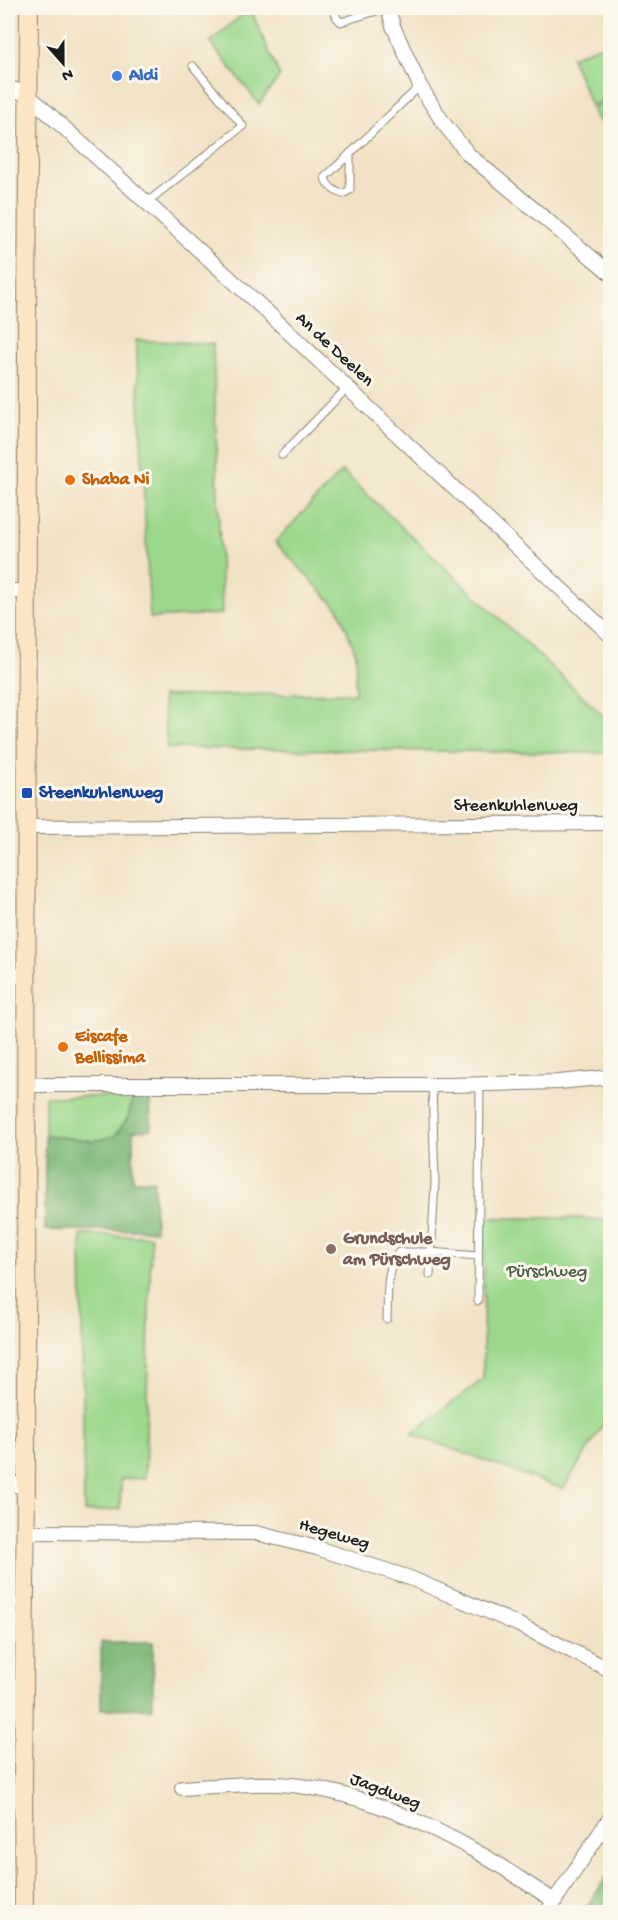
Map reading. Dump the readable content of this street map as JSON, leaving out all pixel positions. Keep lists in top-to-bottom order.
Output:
{
  "streets": {
    "street": [
      "An de Deelen",
      "Steenkuhlenweg",
      "Hegeweg",
      "Jagdweg"
    ]
  },
  "parks": ["Pürschweg"],
  "places": {
    "other": [
      "Aldi",
      "Shaba Ni",
      "Eiscafe Bellissima",
      "Grundschule am Pürschweg"
    ],
    "transit": ["Steenkuhlenweg"]
  },
  "north": "bottom"
}
